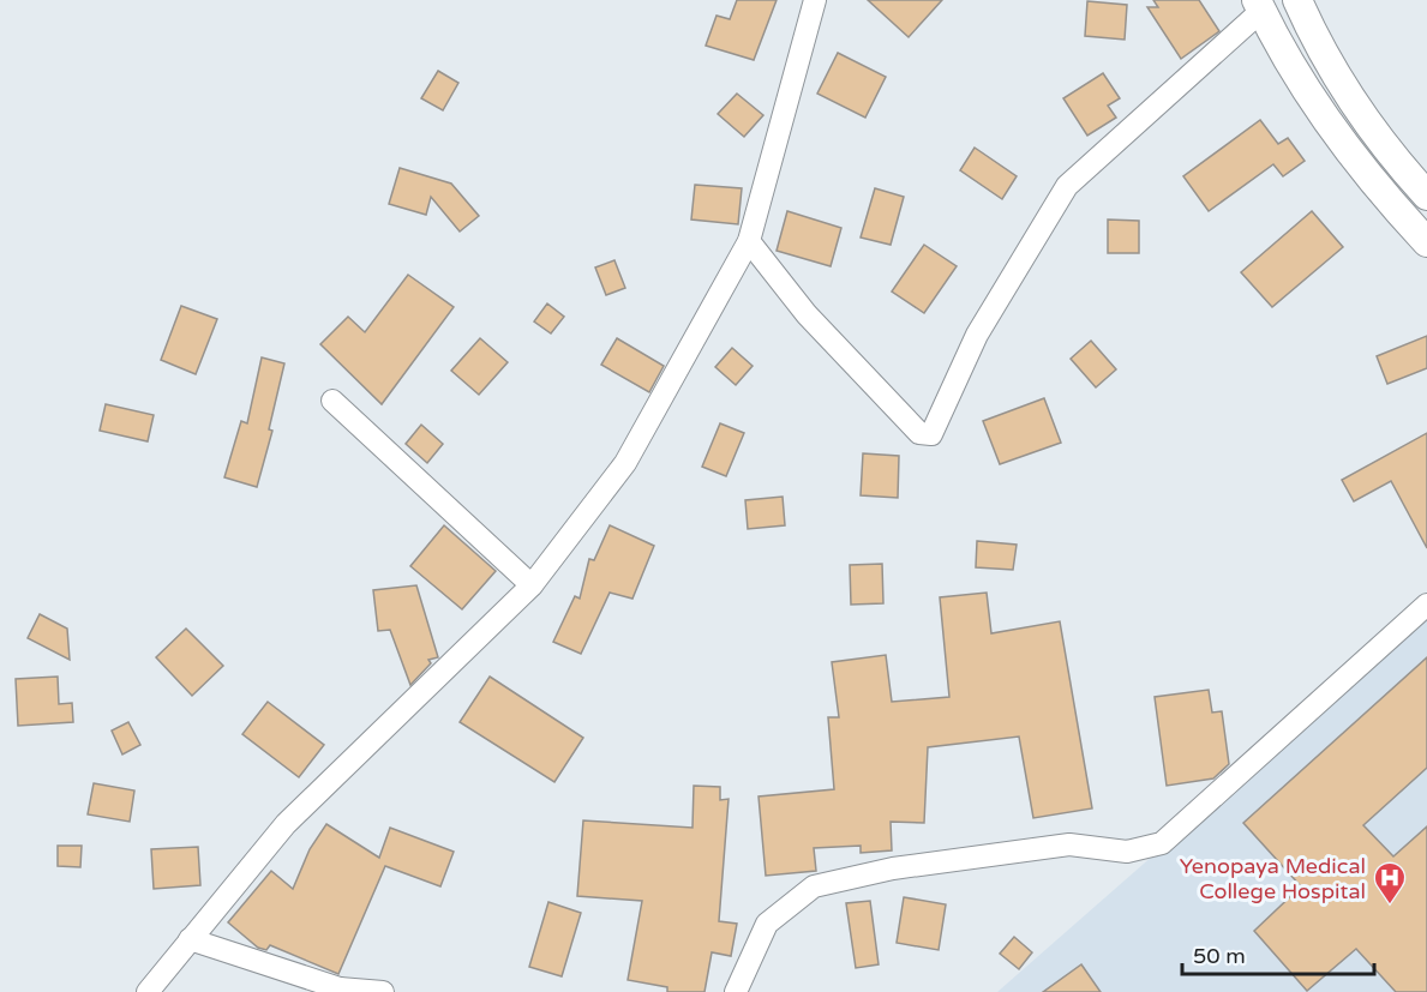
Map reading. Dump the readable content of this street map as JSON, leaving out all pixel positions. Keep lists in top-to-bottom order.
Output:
{
  "places": {
    "hospital": ["Yenopaya Medical College Hospital"]
  },
  "scale_bar": "50 m"
}
